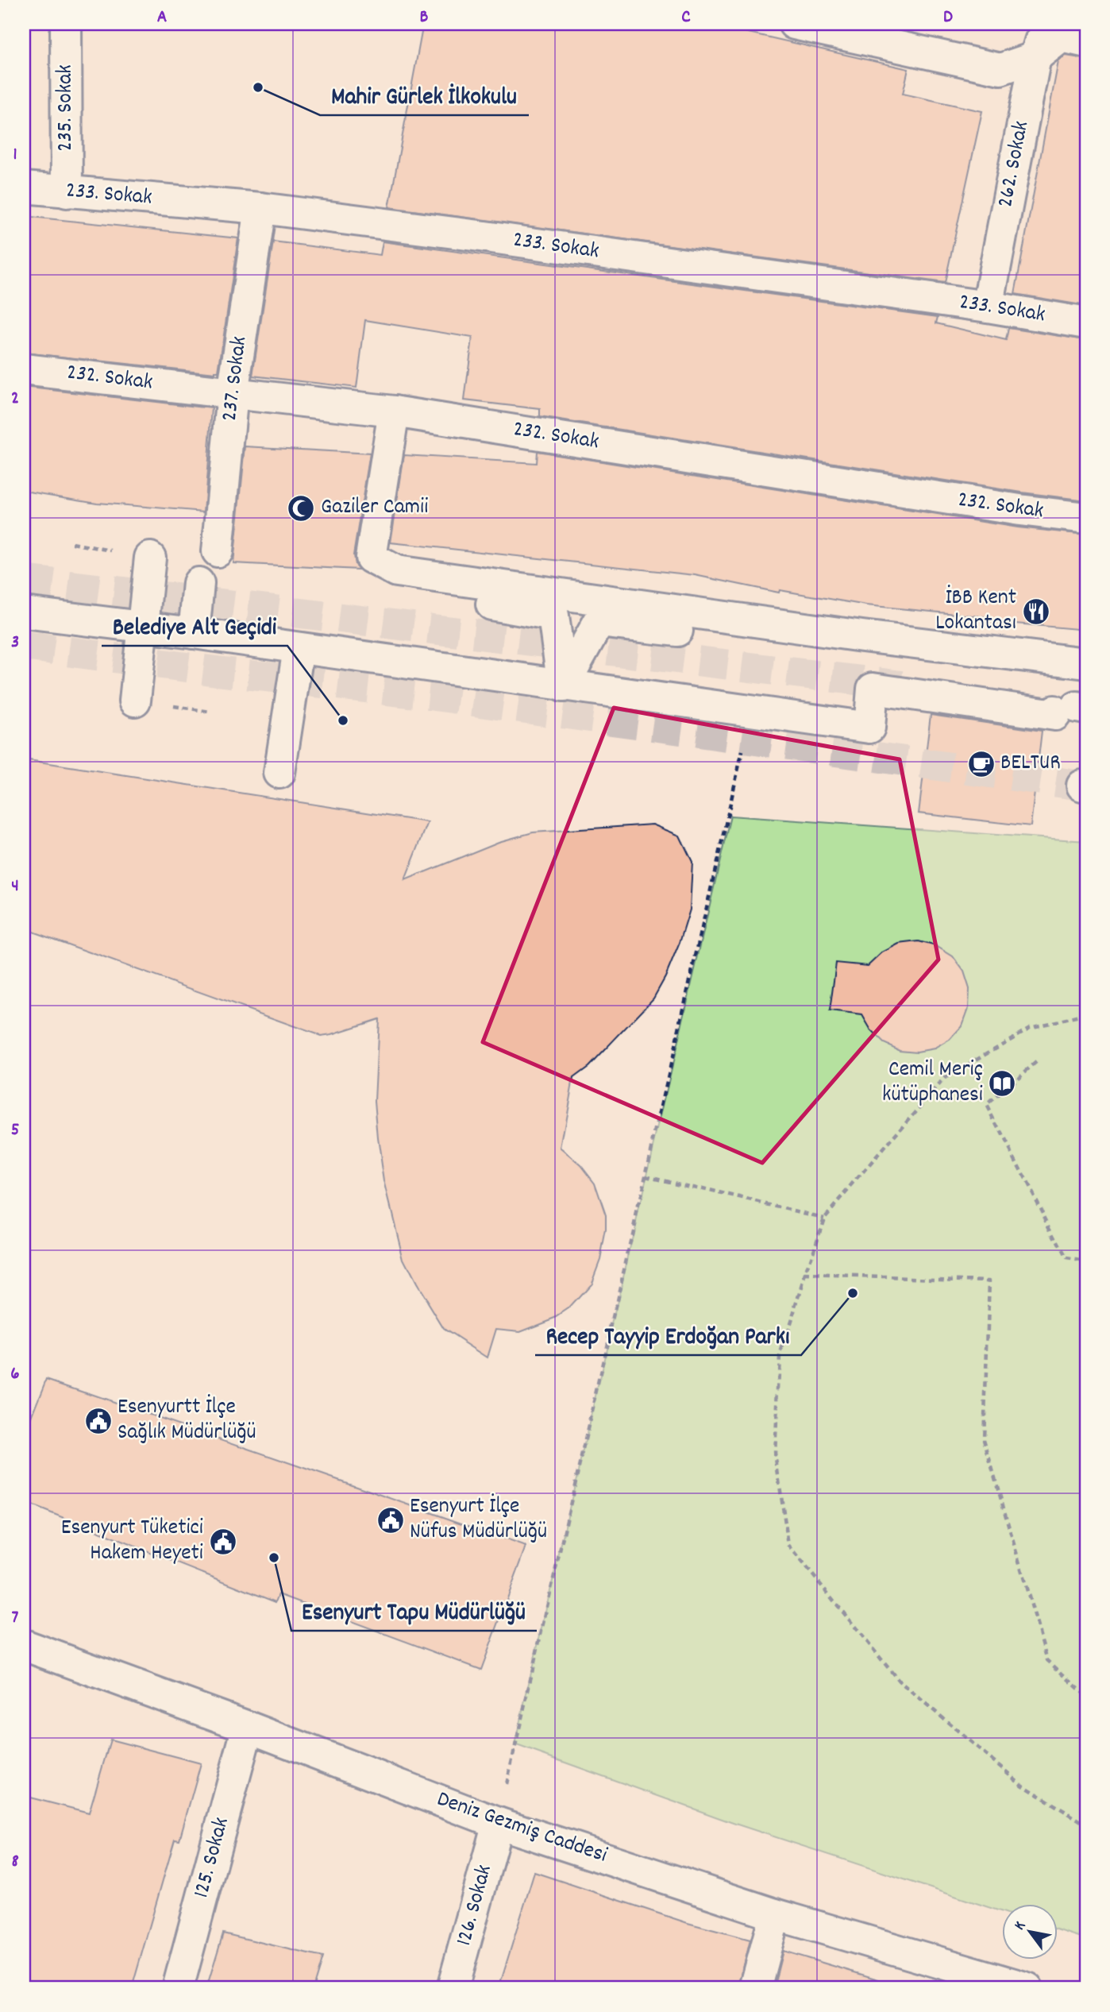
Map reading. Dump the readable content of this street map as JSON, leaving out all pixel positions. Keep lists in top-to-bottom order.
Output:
{
  "streets": {
    "street": [
      "235. Sokak",
      "262. Sokak",
      "233. Sokak",
      "232. Sokak",
      "237. Sokak",
      "Deniz Gezmiş Caddesi",
      "125. Sokak",
      "126. Sokak"
    ]
  },
  "crossings": [
    ["235. Sokak", "233. Sokak"],
    ["262. Sokak", "233. Sokak"],
    ["233. Sokak", "237. Sokak"],
    ["232. Sokak", "237. Sokak"],
    ["Deniz Gezmiş Caddesi", "125. Sokak"],
    ["Deniz Gezmiş Caddesi", "126. Sokak"]
  ],
  "places": {
    "other": [
      "Mahir Gürlek İlkokulu",
      "Belediye Alt Geçidi",
      "Recep Tayyip Erdoğan Parkı",
      "Esenyurt Tapu Müdürlüğü"
    ],
    "mosque": ["Gaziler Camii"],
    "restaurant": ["İBB Kent Lokantası"],
    "cafe": ["BELTUR"],
    "library": ["Cemil Meriç kütüphanesi"],
    "public building": ["Esenyurtt İlçe Sağlık Müdürlüğü", "Esenyurt İlçe Nüfus Müdürlüğü", "Esenyurt Tüketici Hakem Heyeti"]
  },
  "north": "top left",
  "grid": {
    "columns": [
      "A",
      "B",
      "C",
      "D"
    ],
    "rows": [
      "1",
      "2",
      "3",
      "4",
      "5",
      "6",
      "7",
      "8"
    ]
  }
}
